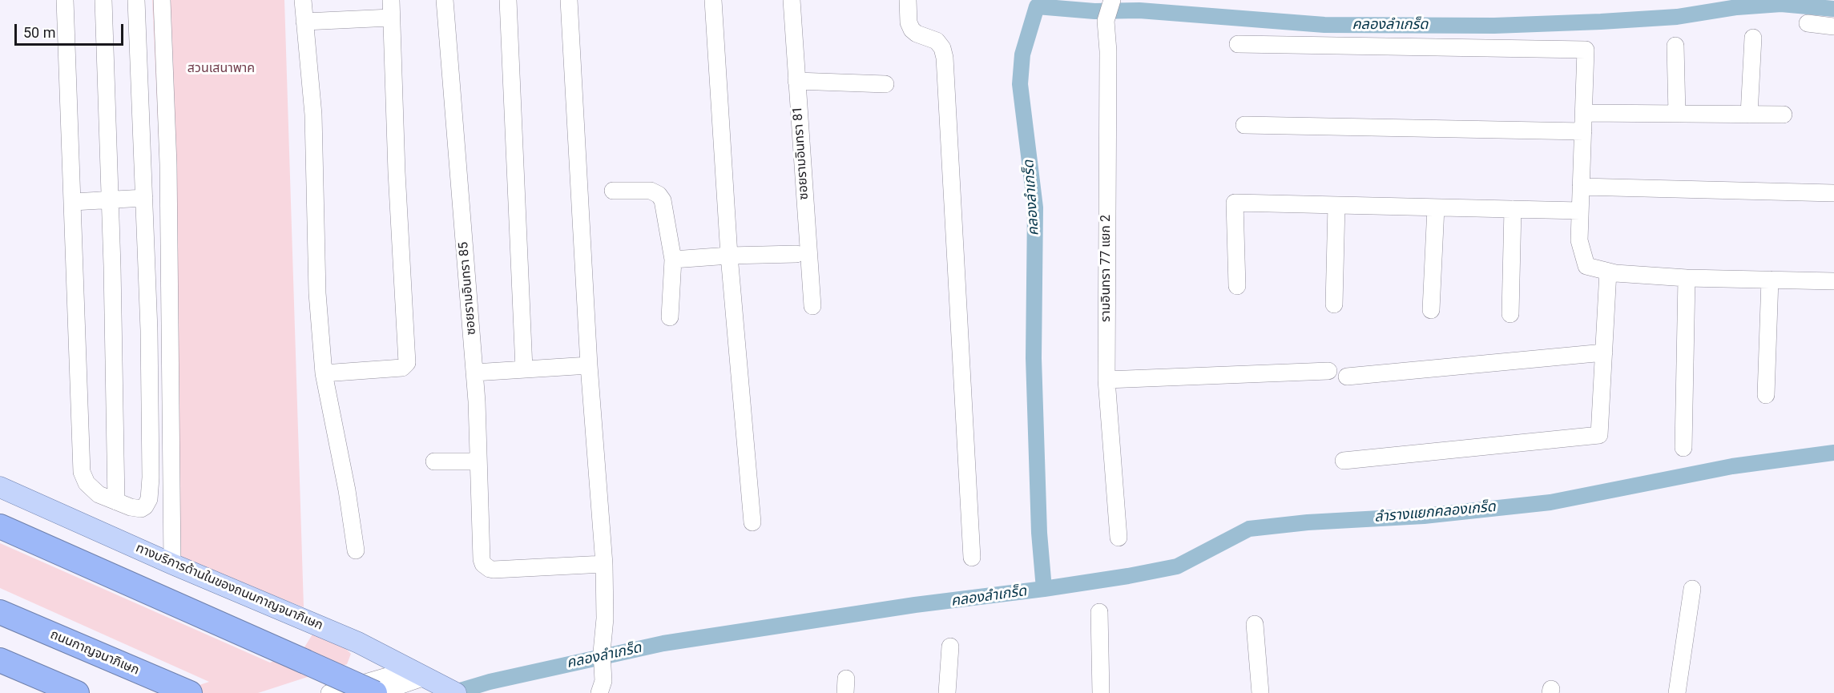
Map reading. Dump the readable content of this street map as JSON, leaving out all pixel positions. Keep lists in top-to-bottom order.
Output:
{
  "streets": {
    "highway": ["ถนนกาญจนาภิเษก"],
    "main road": ["ทางบริการด้านในของถนนกาญจนาภิเษก"],
    "street": ["ซอยรามอินทรา 81", "รามอินทรา 77 แยก 2", "ซอยรามอินทรา 85"]
  },
  "water": ["คลองลำเกร็ด", "ลำรางแยกคลองเกร็ด"],
  "parks": ["สวนเสนาพาค"],
  "scale_bar": "50 m"
}
